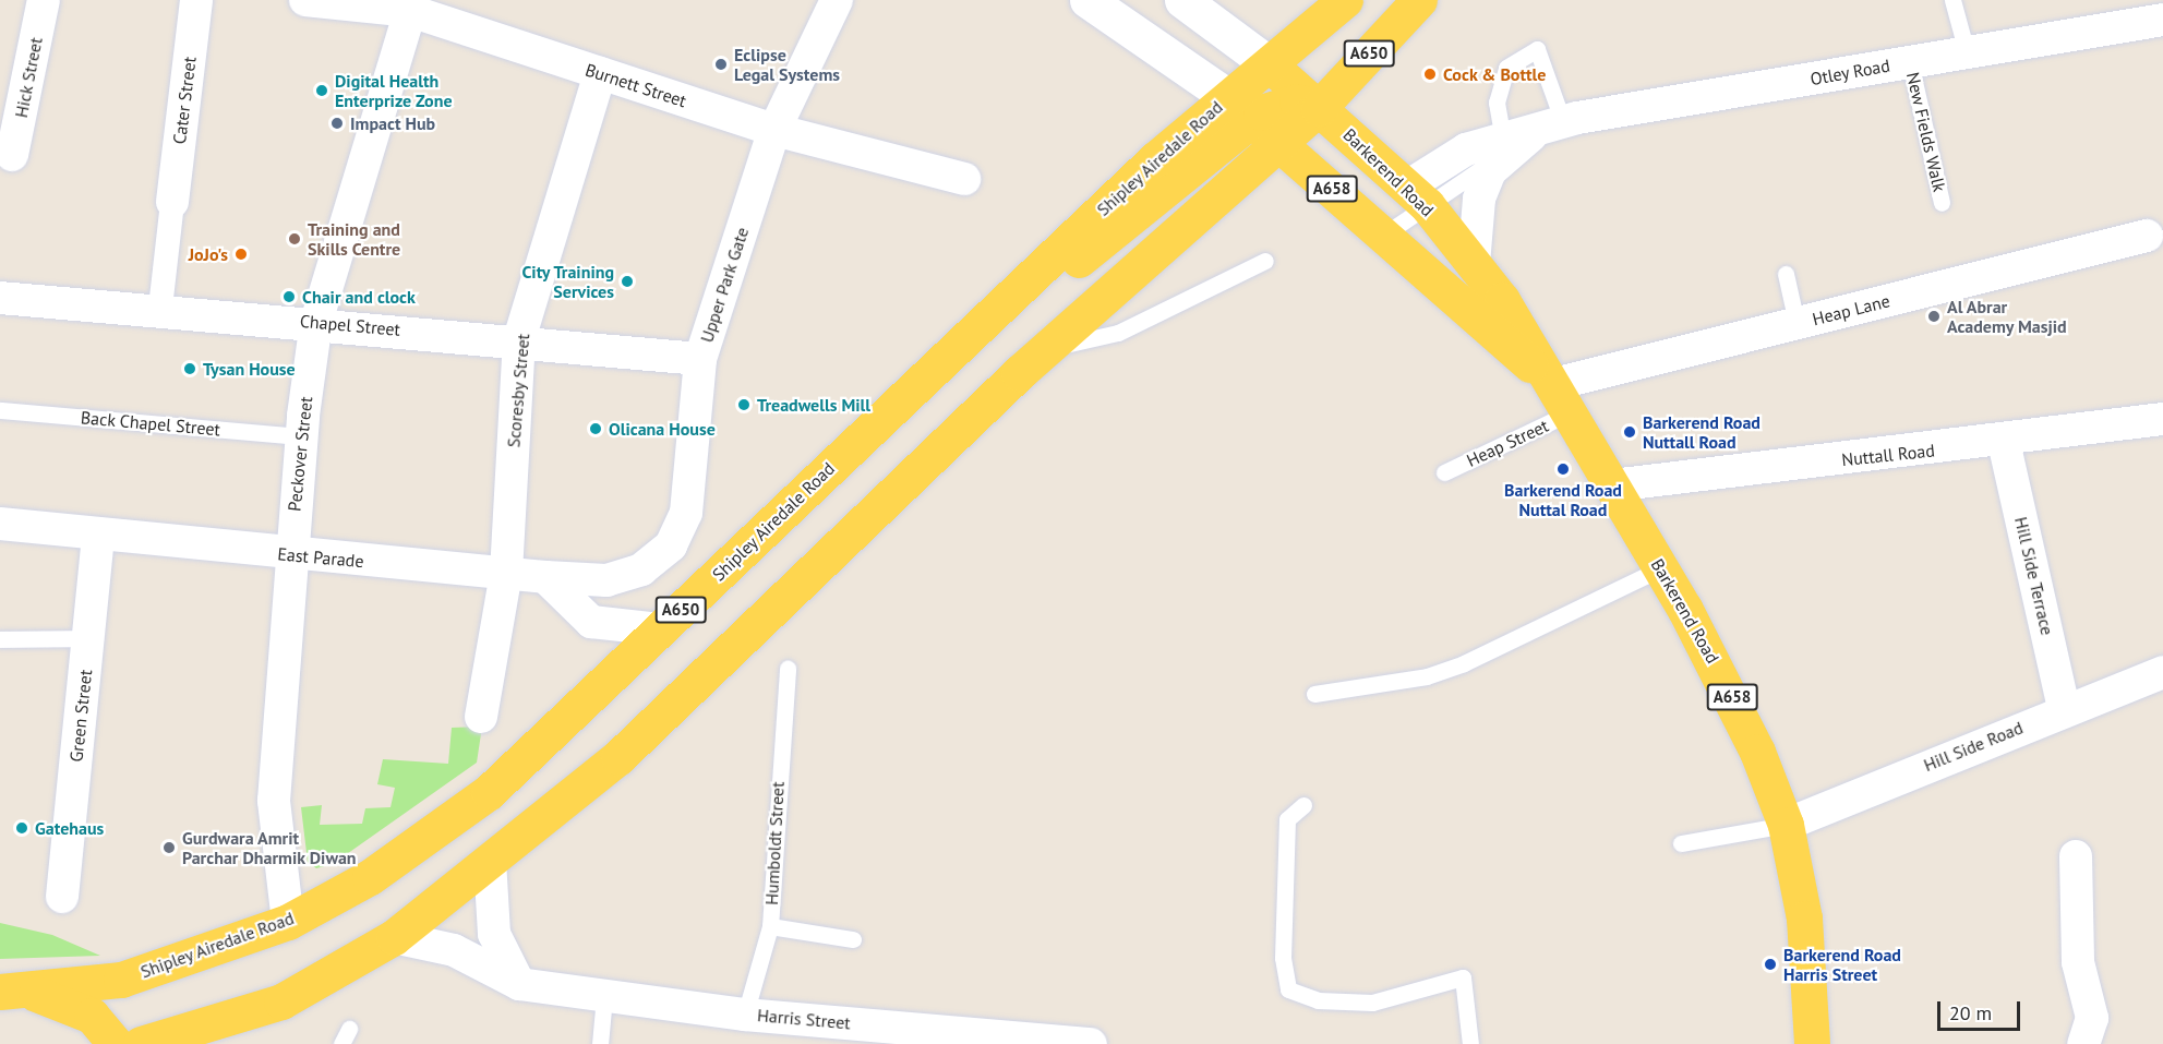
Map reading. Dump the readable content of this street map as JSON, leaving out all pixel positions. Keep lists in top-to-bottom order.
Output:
{
  "streets": {
    "main road": [
      "A650",
      "Shipley Airedale Road",
      "Barkerend Road",
      "A658"
    ],
    "street": [
      "Otley Road",
      "Hick Street",
      "Burnett Street",
      "Cater Street",
      "Upper Park Gate",
      "Heap Lane",
      "Chapel Street",
      "Scoresby Street",
      "Peckover Street",
      "Nuttall Road",
      "East Parade",
      "Hill Side Terrace",
      "Green Street",
      "Hill Side Road",
      "Harris Street"
    ],
    "lane": [
      "New Fields Walk",
      "Back Chapel Street",
      "Heap Street",
      "Humboldt Street"
    ]
  },
  "crossings": [
    ["A650", "Barkerend Road"],
    ["A650", "Harris Street"],
    ["Otley Road", "New Fields Walk"],
    ["Otley Road", "Barkerend Road"],
    ["Burnett Street", "Upper Park Gate"],
    ["Burnett Street", "Scoresby Street"],
    ["Burnett Street", "Peckover Street"],
    ["Shipley Airedale Road", "Barkerend Road"],
    ["Shipley Airedale Road", "Peckover Street"],
    ["Barkerend Road", "Heap Lane"],
    ["Barkerend Road", "Heap Street"],
    ["Barkerend Road", "Nuttall Road"],
    ["Barkerend Road", "Hill Side Road"],
    ["Upper Park Gate", "Chapel Street"],
    ["Upper Park Gate", "East Parade"],
    ["Heap Lane", "Heap Street"],
    ["Chapel Street", "Scoresby Street"],
    ["Chapel Street", "Peckover Street"],
    ["Scoresby Street", "East Parade"],
    ["Back Chapel Street", "Peckover Street"],
    ["Peckover Street", "East Parade"],
    ["Nuttall Road", "Hill Side Terrace"],
    ["East Parade", "Green Street"],
    ["Hill Side Terrace", "Hill Side Road"],
    ["Humboldt Street", "Harris Street"]
  ],
  "places": [
    "Eclipse Legal Systems",
    "Cock & Bottle",
    "Digital Health Enterprize Zone",
    "Impact Hub",
    "Training and Skills Centre",
    "JoJo's",
    "City Training Services",
    "Chair and clock",
    "Al Abrar Academy Masjid",
    "Tysan House",
    "Treadwells Mill",
    "Olicana House",
    "Barkerend Road Nuttall Road",
    "Barkerend Road Nuttal Road",
    "Gatehaus",
    "Gurdwara Amrit Parchar Dharmik Diwan",
    "Barkerend Road Harris Street"
  ],
  "scale_bar": "20 m"
}
